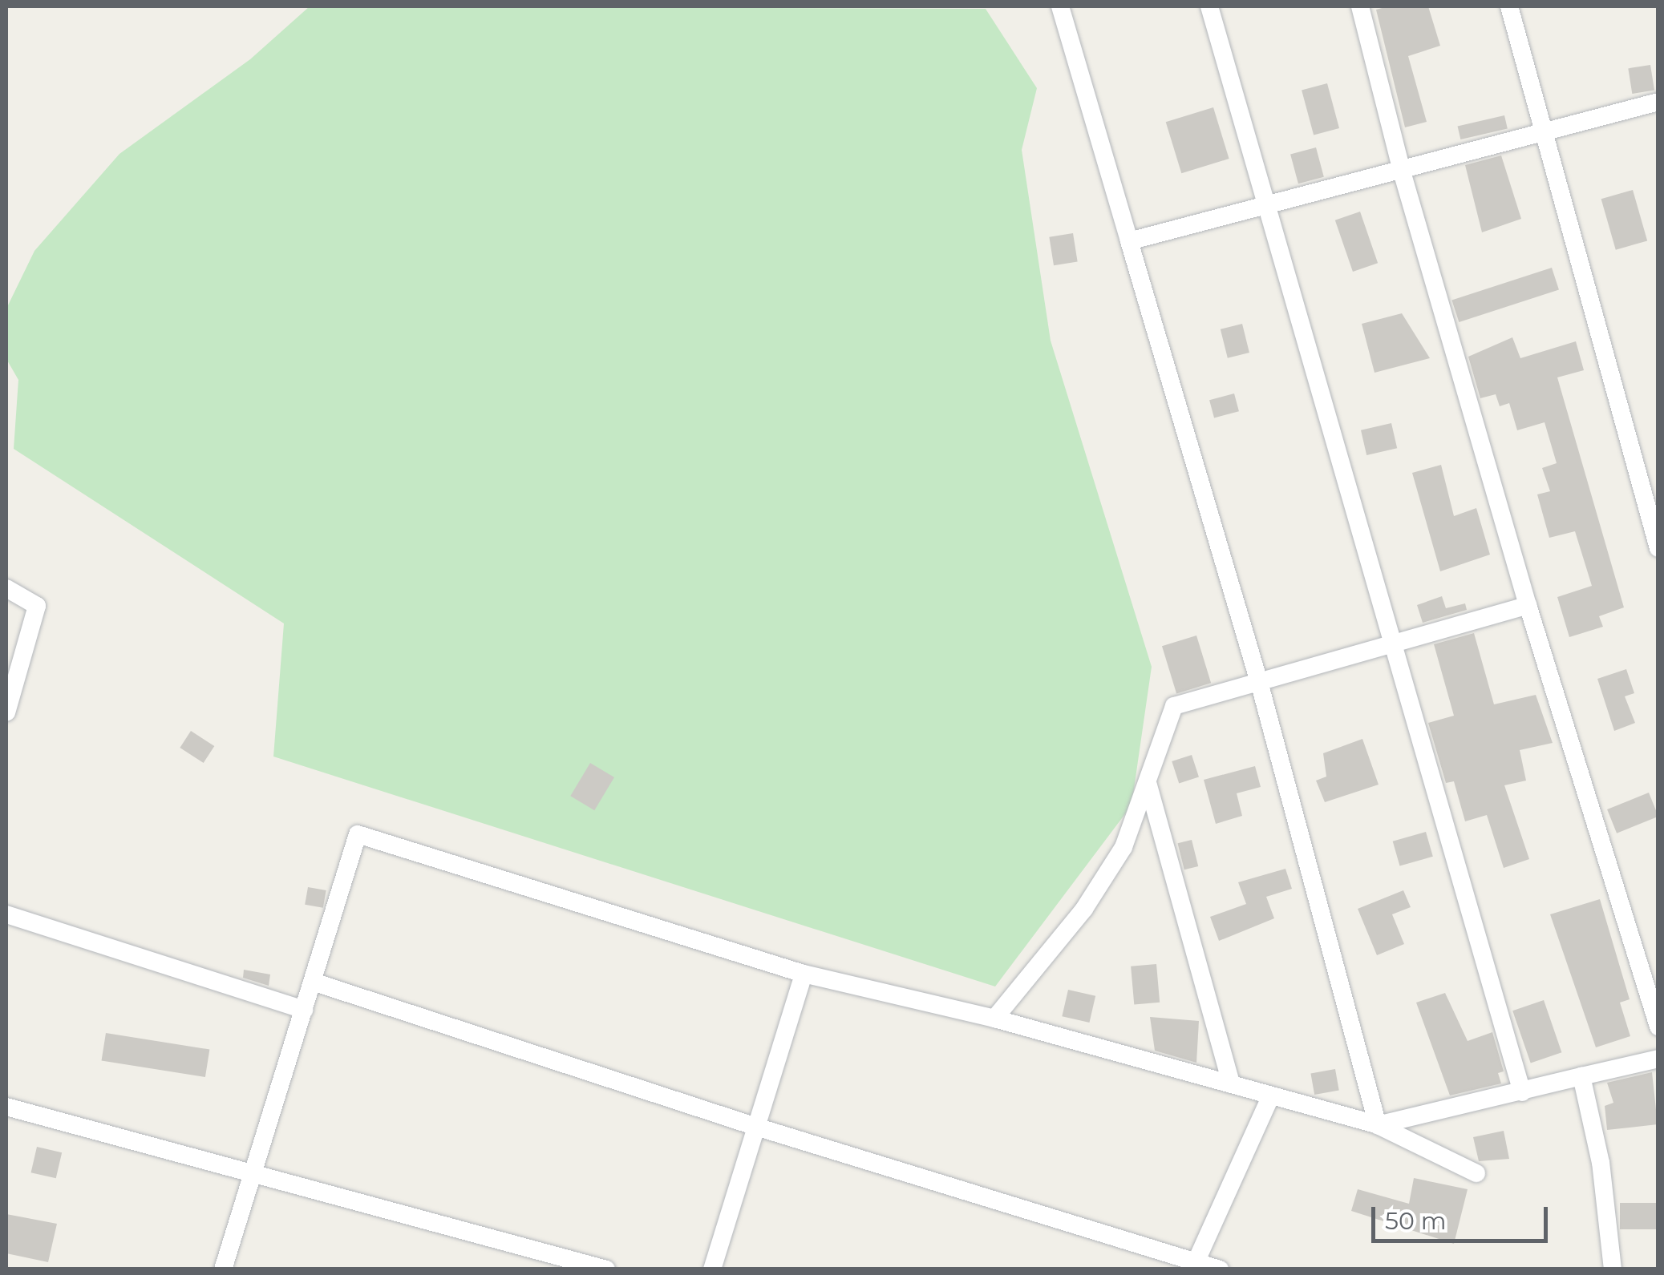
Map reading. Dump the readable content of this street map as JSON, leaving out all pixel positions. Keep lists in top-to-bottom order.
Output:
{
  "scale_bar": "50 m"
}
